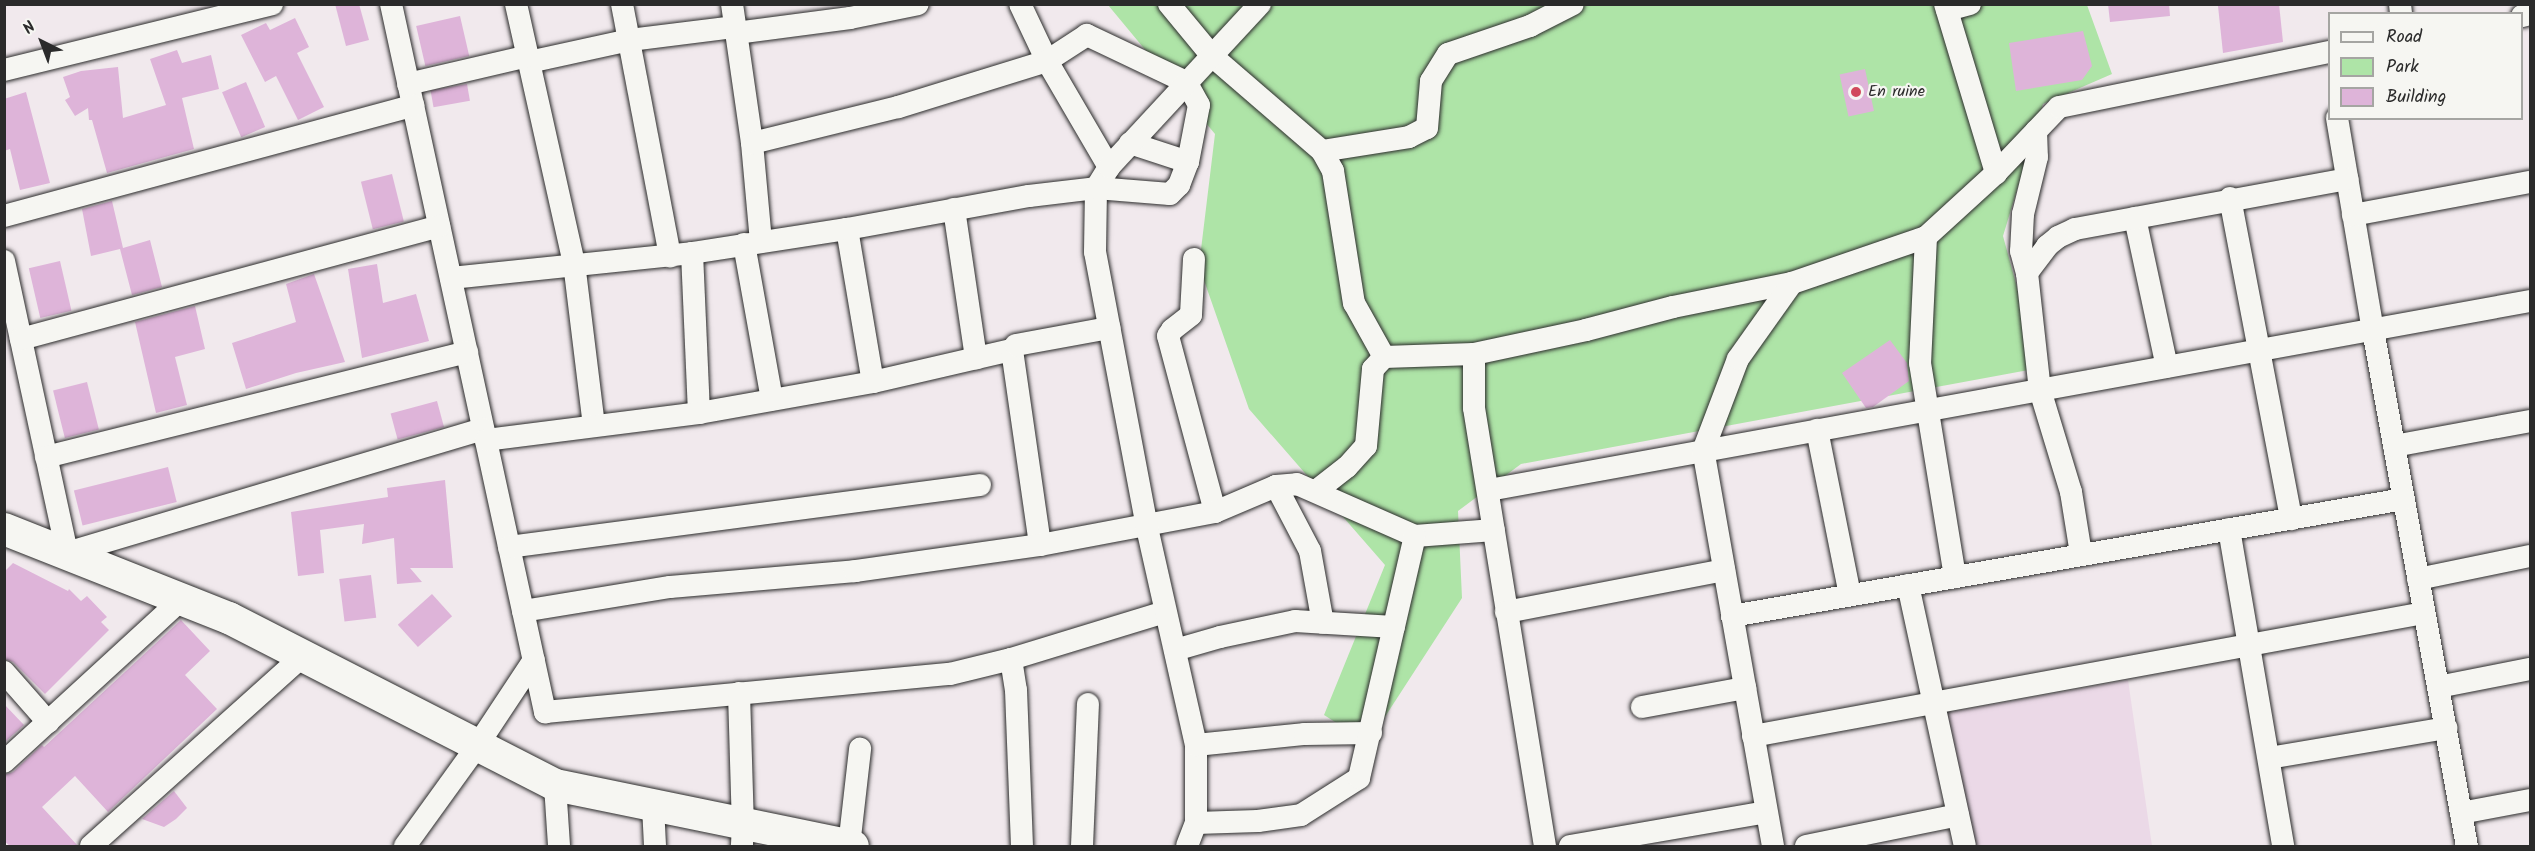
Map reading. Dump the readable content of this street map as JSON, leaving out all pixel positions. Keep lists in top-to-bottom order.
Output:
{
  "places": ["En ruine"],
  "legend": ["Road", "Park", "Building"],
  "north": "top left"
}
